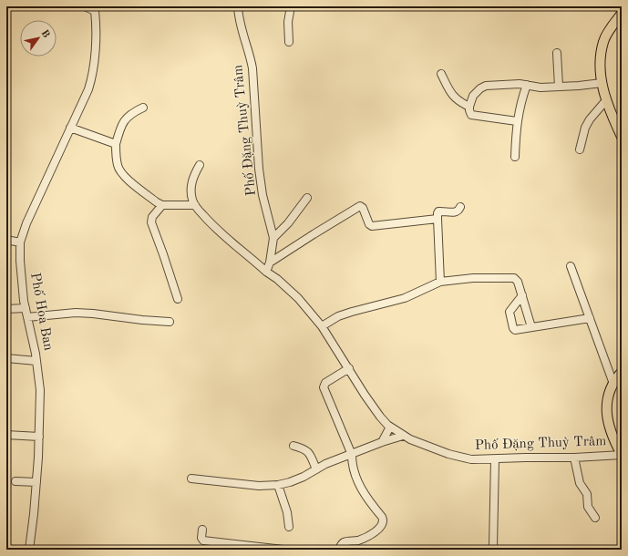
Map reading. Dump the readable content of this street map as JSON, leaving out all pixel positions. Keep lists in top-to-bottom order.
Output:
{
  "streets": {
    "street": ["Phố Đặng Thuỳ Trâm", "Phố Hoa Ban"]
  },
  "north": "top right"
}
